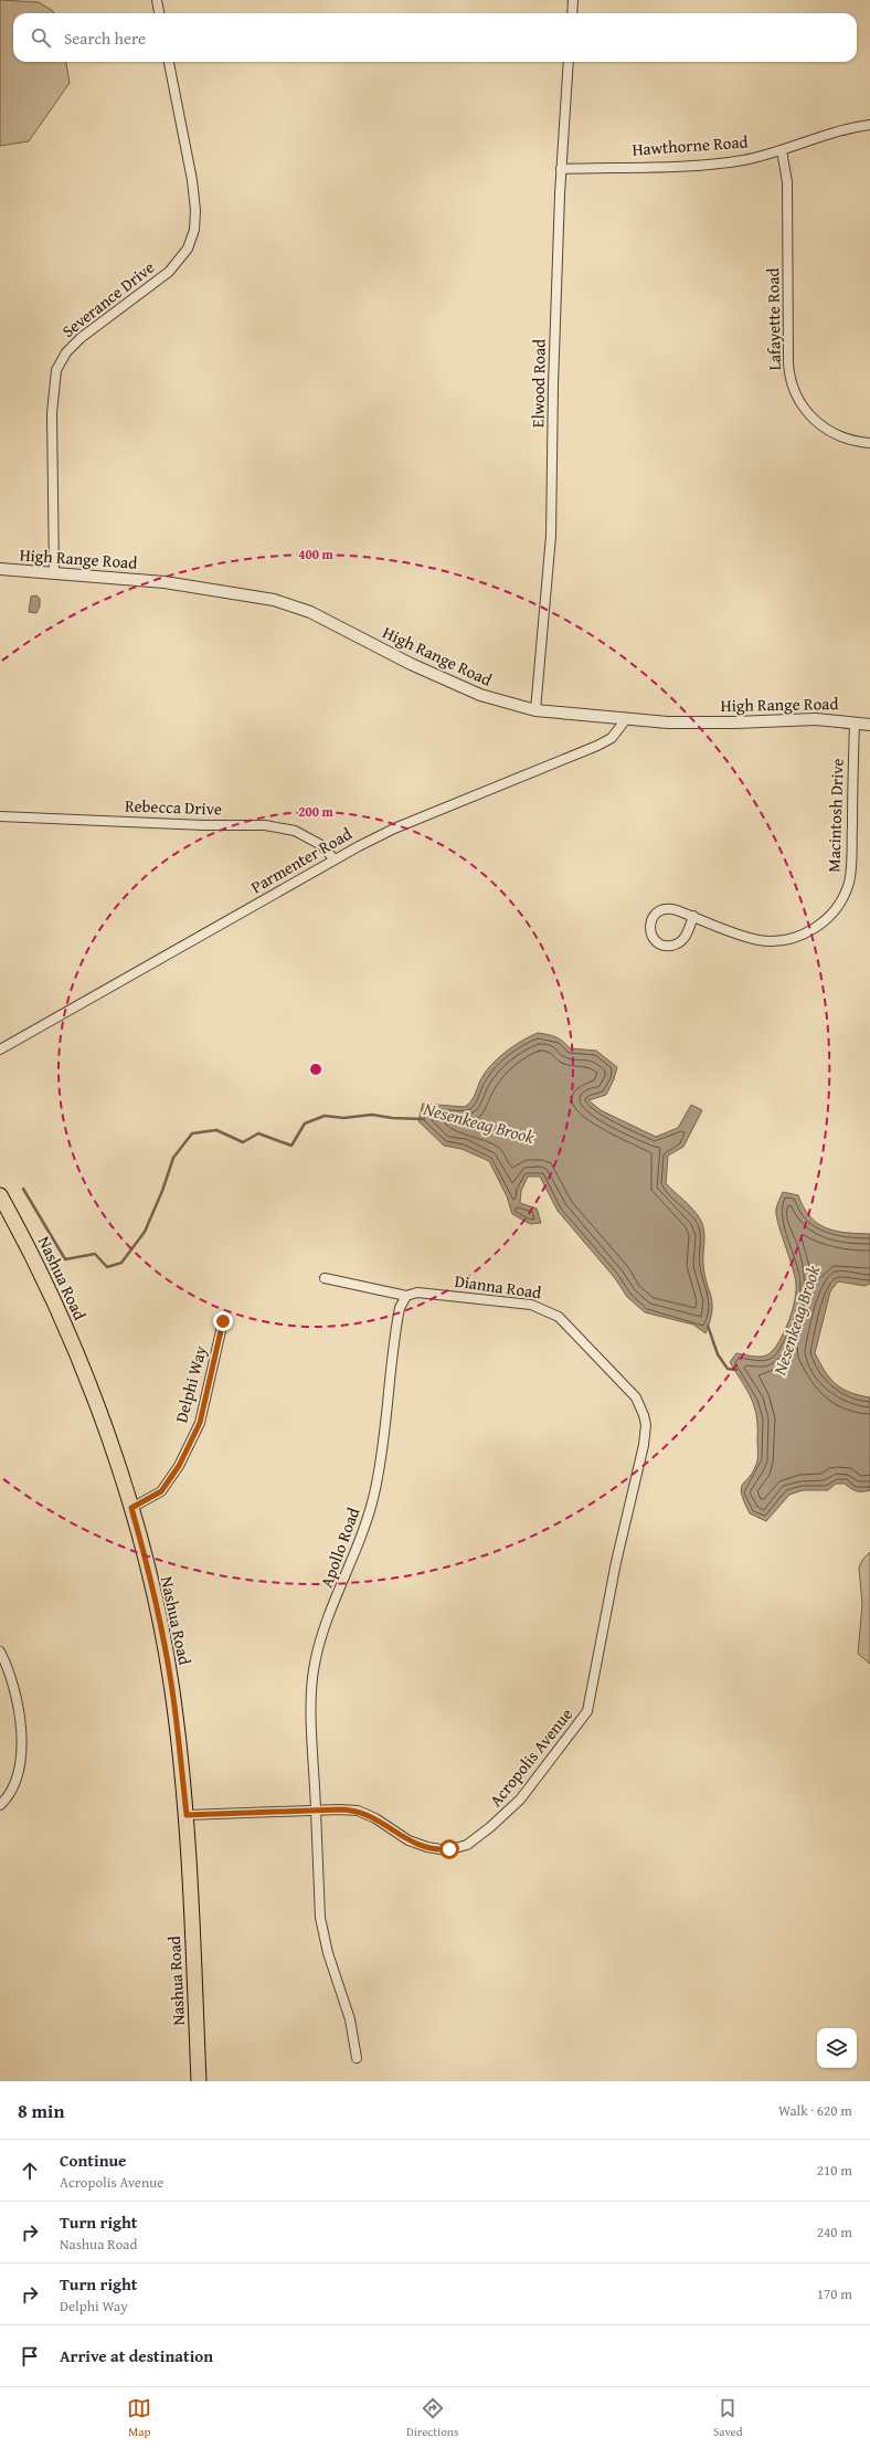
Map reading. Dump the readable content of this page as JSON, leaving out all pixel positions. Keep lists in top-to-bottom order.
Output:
{
  "streets": {
    "main road": ["Nashua Road"],
    "street": [
      "Hawthorne Road",
      "Severance Drive",
      "Lafayette Road",
      "Elwood Road",
      "High Range Road",
      "Rebecca Drive",
      "Macintosh Drive",
      "Parmenter Road",
      "Dianna Road",
      "Delphi Way",
      "Apollo Road",
      "Acropolis Avenue"
    ]
  },
  "crossings": [
    ["Hawthorne Road", "Lafayette Road"],
    ["Hawthorne Road", "Elwood Road"],
    ["Severance Drive", "High Range Road"],
    ["Elwood Road", "High Range Road"],
    ["High Range Road", "Macintosh Drive"],
    ["High Range Road", "Parmenter Road"],
    ["Rebecca Drive", "Parmenter Road"],
    ["Nashua Road", "Delphi Way"],
    ["Nashua Road", "Acropolis Avenue"],
    ["Dianna Road", "Apollo Road"],
    ["Dianna Road", "Acropolis Avenue"],
    ["Apollo Road", "Acropolis Avenue"]
  ],
  "water": ["Nesenkeag Brook"],
  "page": {
    "search": "Search here",
    "heading": ["8 min", "Walk · 620 m"],
    "list": [
      ["Continue", "Acropolis Avenue", "210 m"],
      ["Turn right", "Nashua Road", "240 m"],
      ["Turn right", "Delphi Way", "170 m"],
      "Arrive at destination"
    ],
    "nav": ["Map", "Directions", "Saved"]
  },
  "rings": ["400 m", "200 m"]
}
